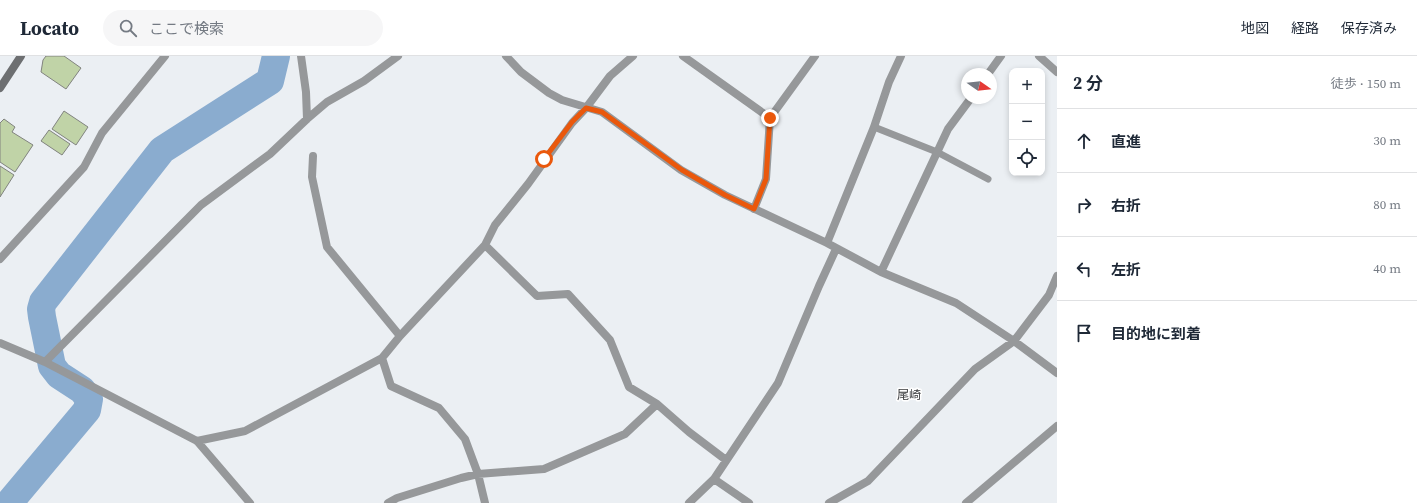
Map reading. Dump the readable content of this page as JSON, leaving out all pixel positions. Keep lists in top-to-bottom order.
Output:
{
  "districts": ["尾崎"],
  "north": "right",
  "page": {
    "header": "Locato",
    "search": "ここで検索",
    "nav": ["地図", "経路", "保存済み"],
    "heading": ["2 分", "徒歩 · 150 m"],
    "map_buttons": ["+", "−"],
    "list": [
      ["直進", "30 m"],
      ["右折", "80 m"],
      ["左折", "40 m"],
      "目的地に到着"
    ]
  }
}
